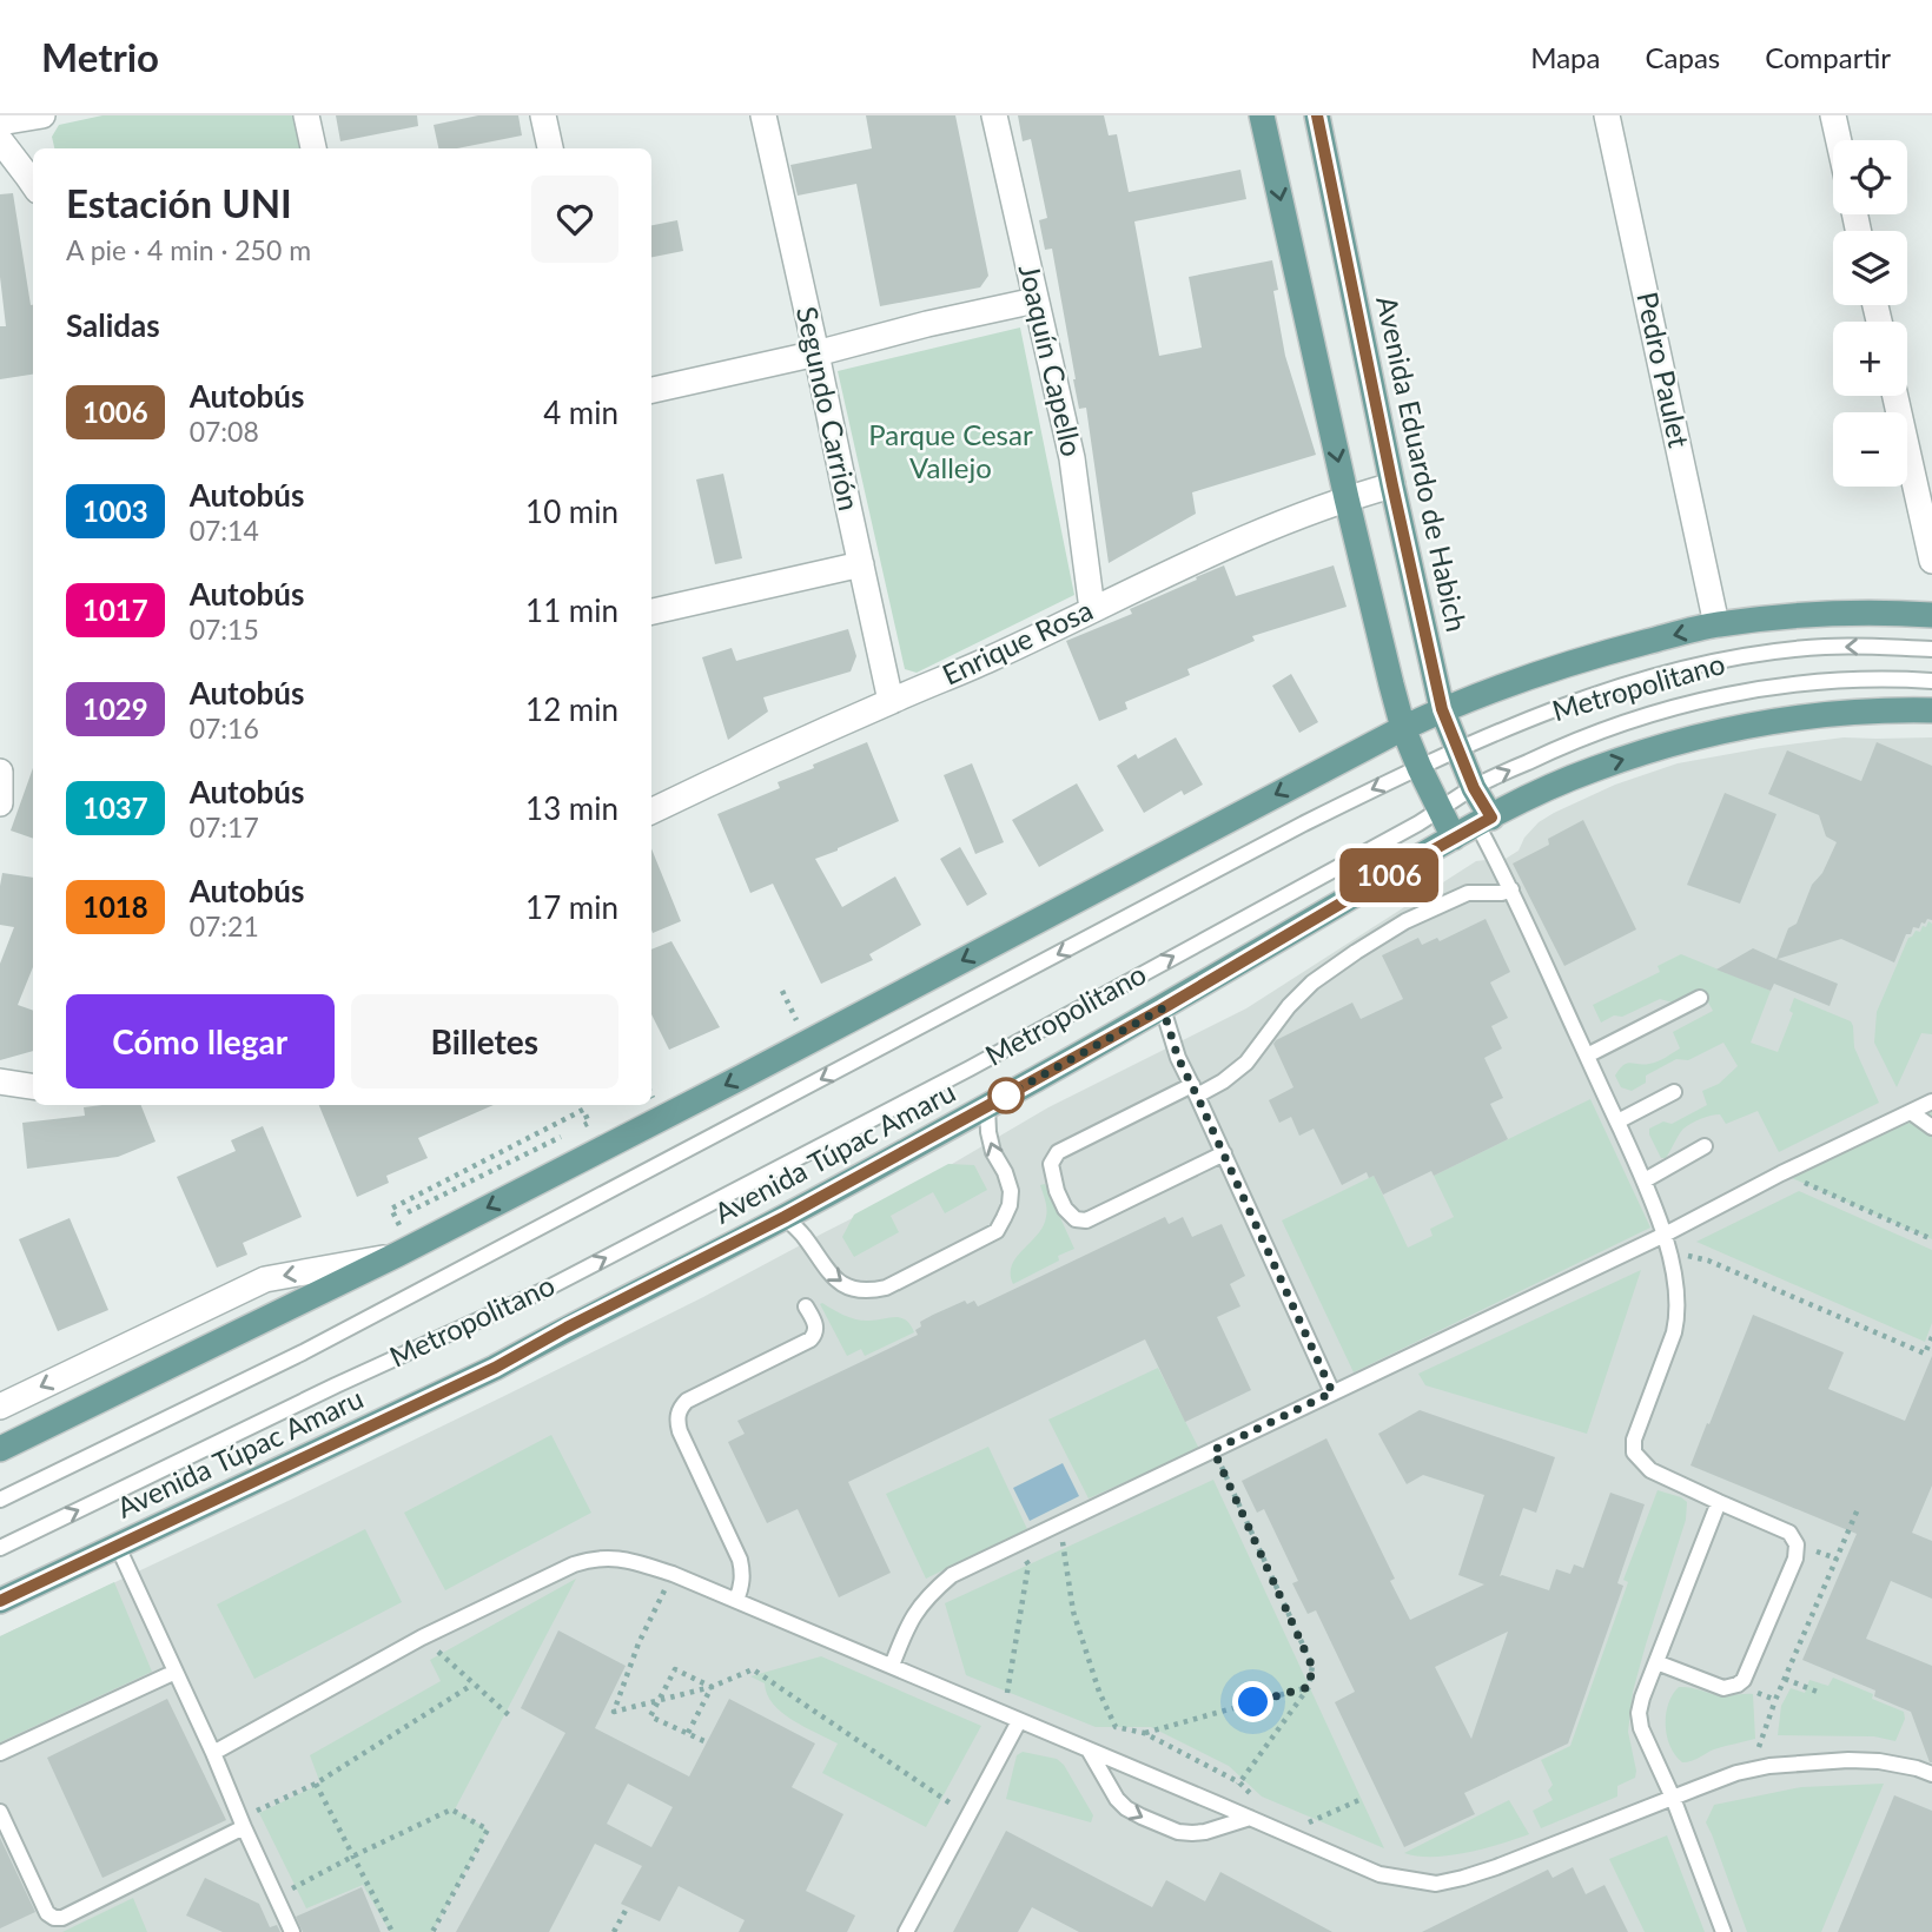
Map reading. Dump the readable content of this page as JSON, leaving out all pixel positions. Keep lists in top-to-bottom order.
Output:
{
  "streets": {
    "main road": ["Avenida Eduardo de Habich", "Avenida Túpac Amaru"],
    "street": [
      "Joaquín Capello",
      "Pedro Paulet",
      "Segundo Carrión",
      "Enrique Rosa"
    ],
    "lane": ["Metropolitano"]
  },
  "crossings": [
    ["Joaquín Capello", "Enrique Rosa"],
    ["Segundo Carrión", "Enrique Rosa"],
    ["Avenida Eduardo de Habich", "Enrique Rosa"],
    ["Avenida Eduardo de Habich", "Metropolitano"],
    ["Avenida Eduardo de Habich", "Avenida Túpac Amaru"]
  ],
  "parks": ["Parque Cesar Vallejo"],
  "lines": ["bus line 1006"],
  "page": {
    "header": "Metrio",
    "nav": ["Mapa", "Capas", "Compartir"],
    "on_map": "1006",
    "map_buttons": ["+", "−"],
    "heading": [
      ["Estación UNI", "A pie · 4 min · 250 m"],
      "Salidas"
    ],
    "list": [
      {
        "mark": "1006",
        "name": "Autobús",
        "note": "07:08",
        "value": "4 min"
      },
      {
        "mark": "1003",
        "name": "Autobús",
        "note": "07:14",
        "value": "10 min"
      },
      {
        "mark": "1017",
        "name": "Autobús",
        "note": "07:15",
        "value": "11 min"
      },
      {
        "mark": "1029",
        "name": "Autobús",
        "note": "07:16",
        "value": "12 min"
      },
      {
        "mark": "1037",
        "name": "Autobús",
        "note": "07:17",
        "value": "13 min"
      },
      {
        "mark": "1018",
        "name": "Autobús",
        "note": "07:21",
        "value": "17 min"
      }
    ],
    "buttons": ["Cómo llegar", "Billetes"]
  }
}
